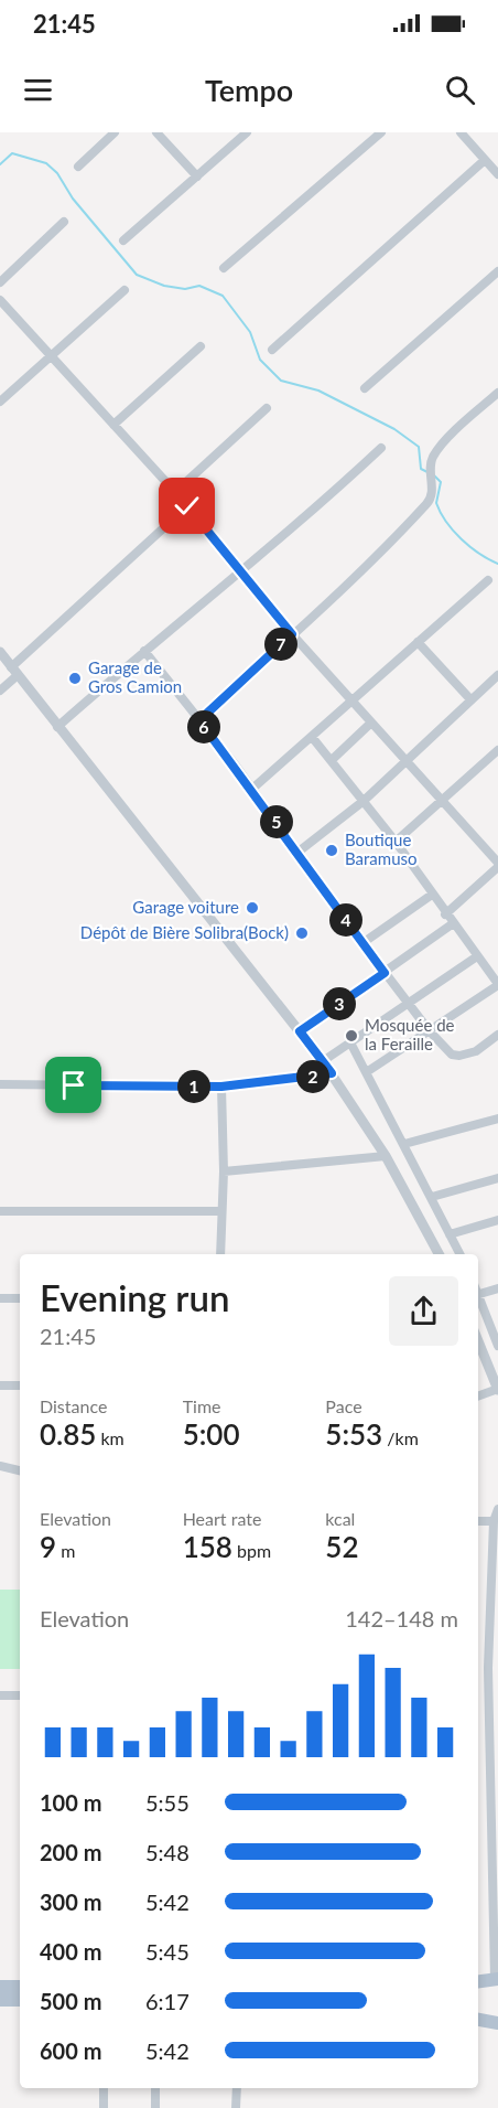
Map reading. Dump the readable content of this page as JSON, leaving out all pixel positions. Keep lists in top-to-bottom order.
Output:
{
  "places": [
    "Garage de Gros Camion",
    "Boutique Baramuso",
    "Garage voiture",
    "Dépôt de Bière Solibra(Bock)",
    "Mosquée de la Feraille"
  ],
  "page": {
    "status": "21:45",
    "header": "Tempo",
    "pins": [
      "7",
      "6",
      "5",
      "4",
      "3",
      "2",
      "1"
    ],
    "heading": ["Evening run", "21:45"],
    "stats": [
      ["Distance", "0.85 km"],
      ["Time", "5:00"],
      ["Pace", "5:53 /km"],
      ["Elevation", "9 m"],
      ["Heart rate", "158 bpm"],
      ["kcal", "52"]
    ],
    "chart": ["Elevation", "142–148 m"],
    "list": [
      {
        "name": "100 m",
        "note": "5:55"
      },
      {
        "name": "200 m",
        "note": "5:48"
      },
      {
        "name": "300 m",
        "note": "5:42"
      },
      {
        "name": "400 m",
        "note": "5:45"
      },
      {
        "name": "500 m",
        "note": "6:17"
      },
      {
        "name": "600 m",
        "note": "5:42"
      }
    ]
  }
}
